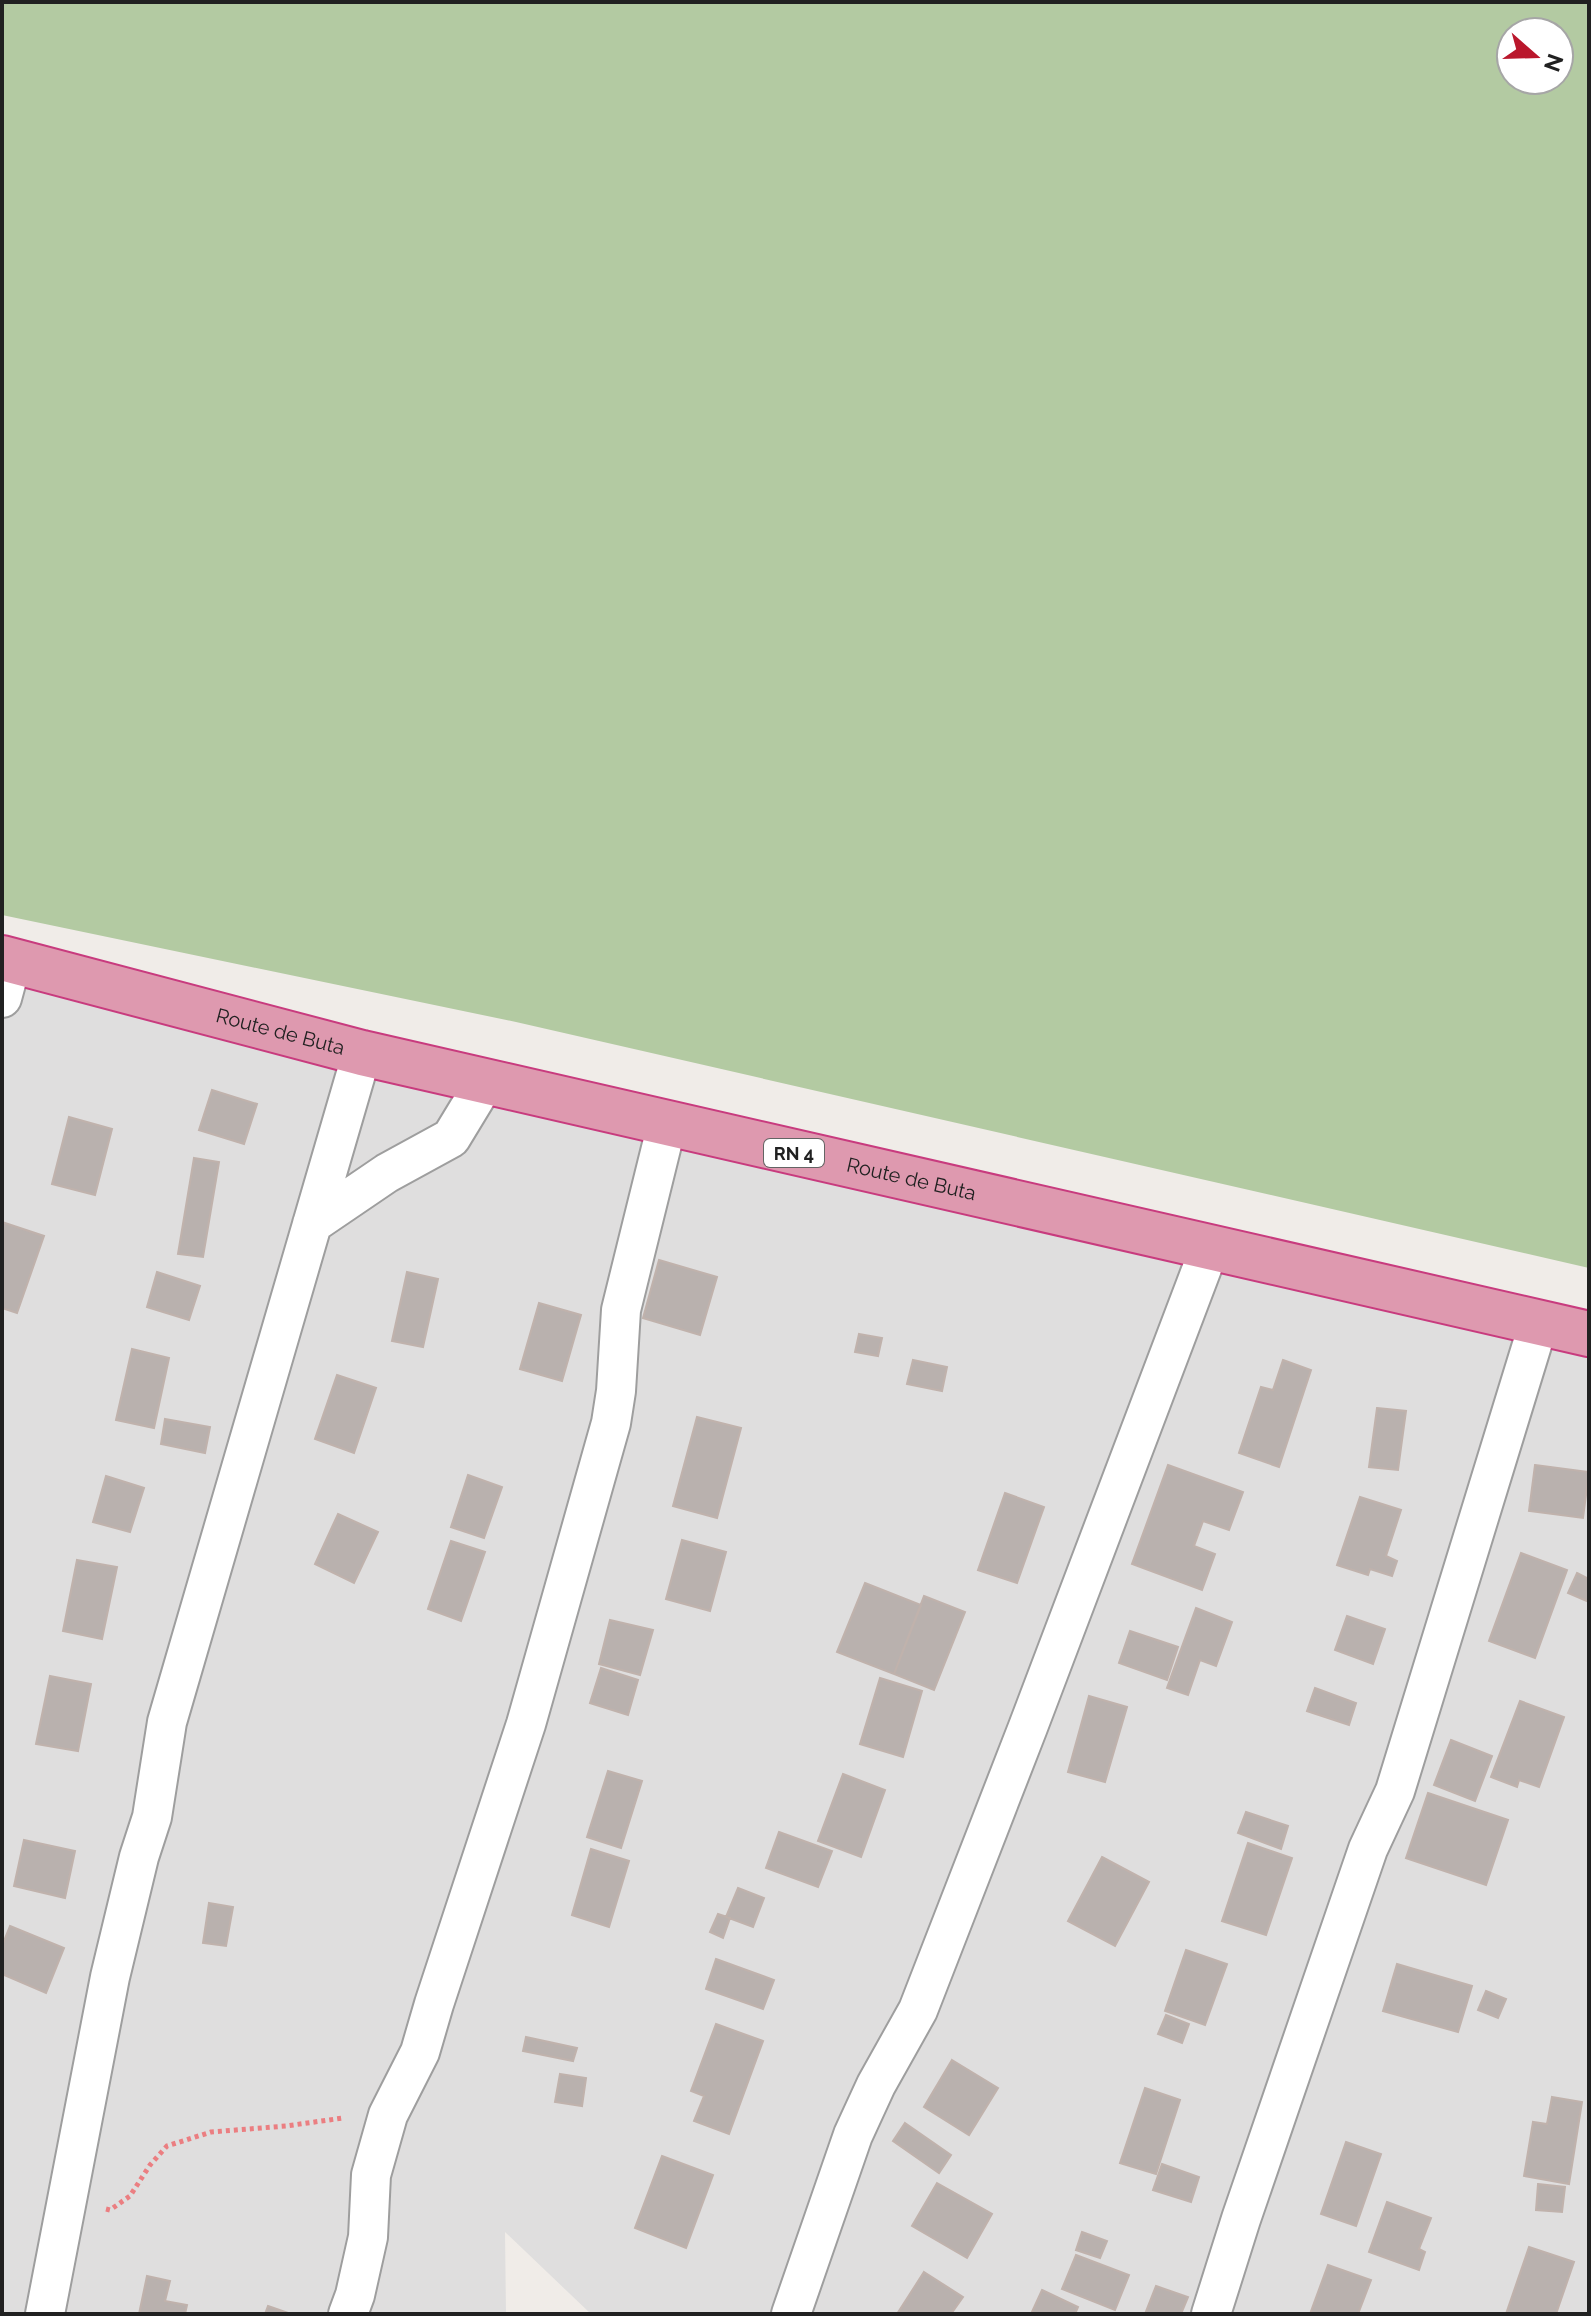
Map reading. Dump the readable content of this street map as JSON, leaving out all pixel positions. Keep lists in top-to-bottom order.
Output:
{
  "streets": {
    "highway": ["Route de Buta", "RN 4"]
  },
  "north": "right"
}
